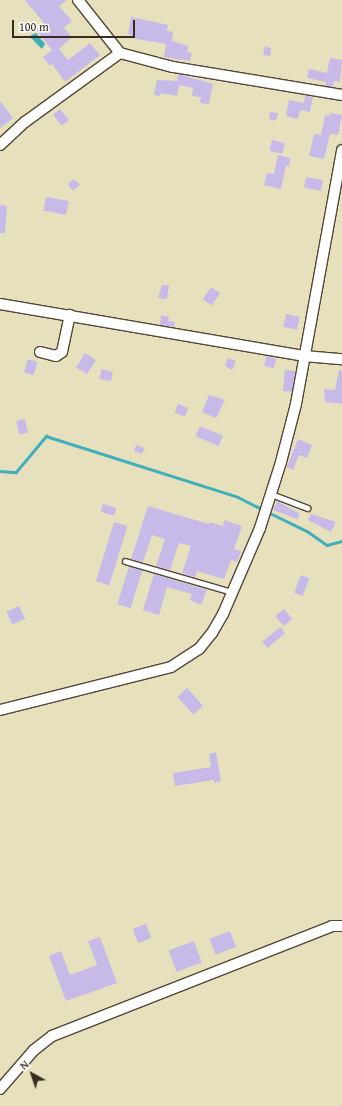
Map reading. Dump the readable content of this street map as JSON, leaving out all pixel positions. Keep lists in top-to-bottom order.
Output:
{
  "scale_bar": "100 m",
  "north": "top left"
}
